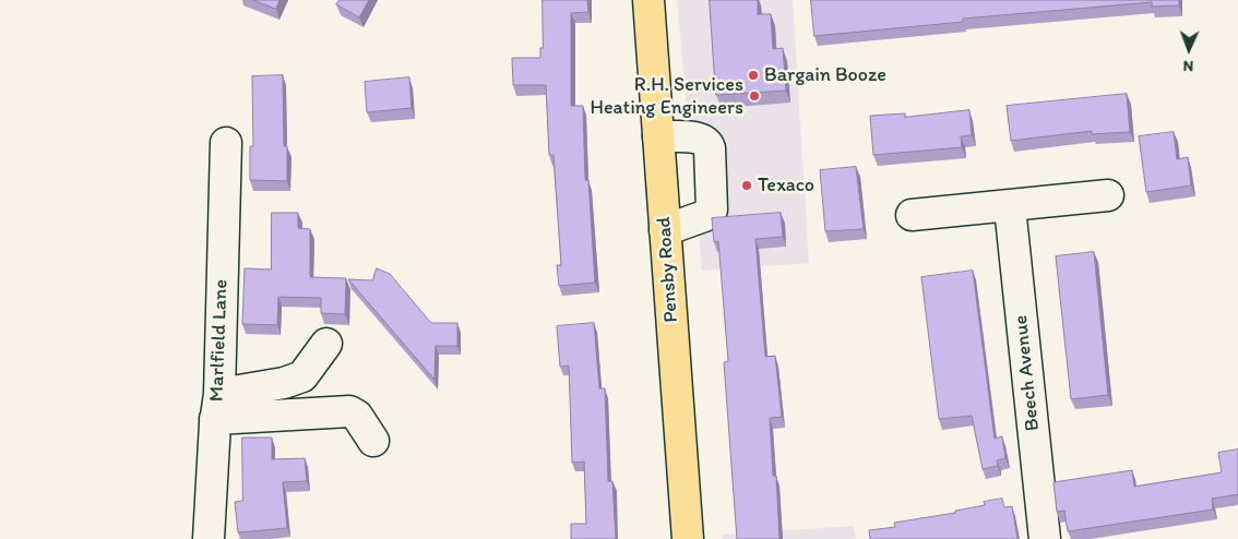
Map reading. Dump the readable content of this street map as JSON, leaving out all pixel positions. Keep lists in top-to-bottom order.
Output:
{
  "streets": {
    "main road": ["Pensby Road"],
    "street": ["Marlfield Lane", "Beech Avenue"]
  },
  "places": ["Bargain Booze", "R.H. Services Heating Engineers", "Texaco"],
  "north": "bottom"
}
